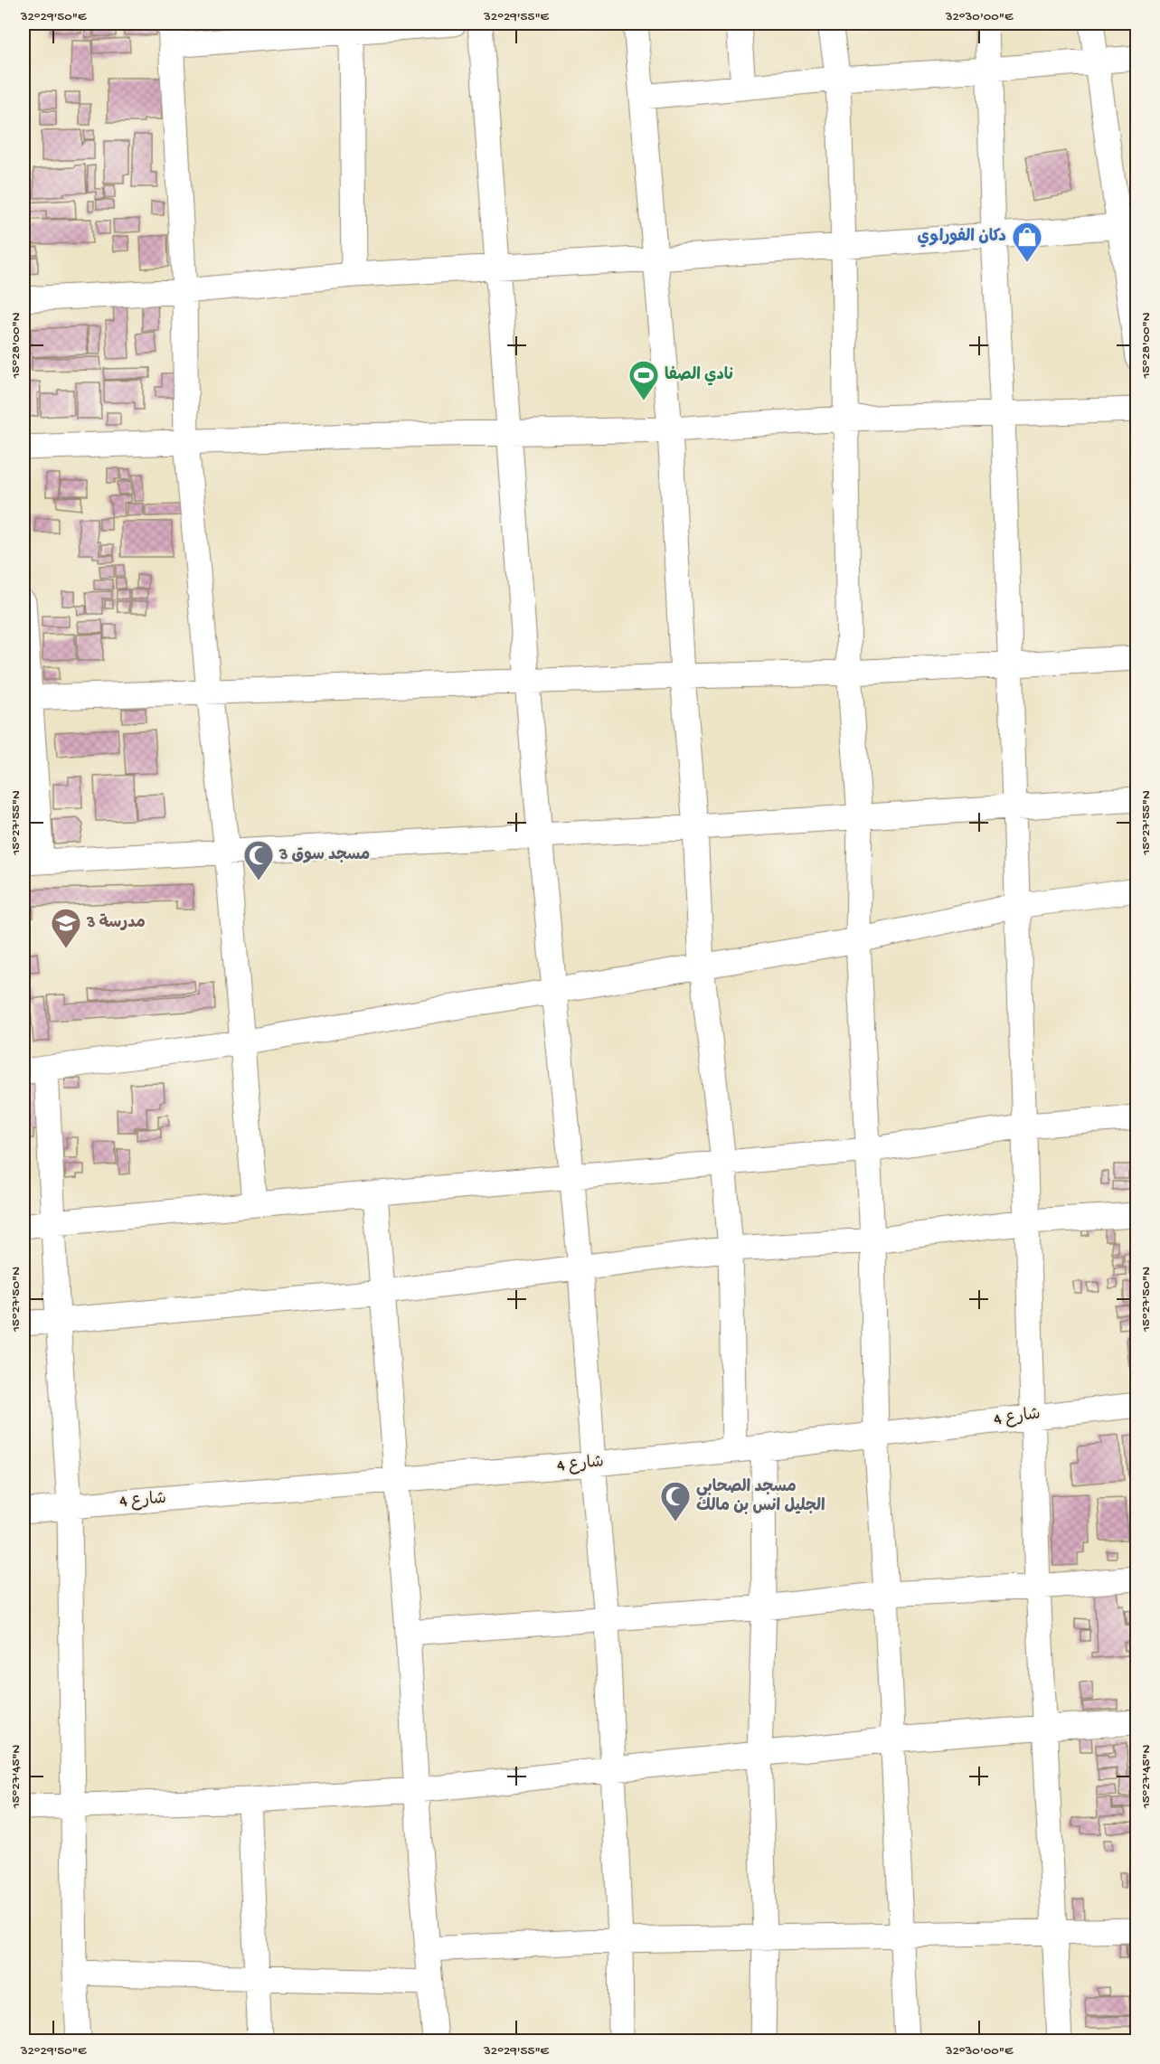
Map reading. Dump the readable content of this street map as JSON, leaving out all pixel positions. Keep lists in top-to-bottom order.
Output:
{
  "streets": {
    "street": ["شارع 4"]
  },
  "places": {
    "shop": ["دكان الفوراوي"],
    "sports": ["نادي الصفا"],
    "mosque": ["مسجد سوق 3", "مسجد الصحابي الجليل انس بن مالك"],
    "school or university": ["مدرسة 3"]
  },
  "coordinates": [
    "32°29'50\"E",
    "32°29'55\"E",
    "32°30'00\"E",
    "15°28'00\"N",
    "15°27'55\"N",
    "15°27'50\"N",
    "15°27'45\"N"
  ]
}
